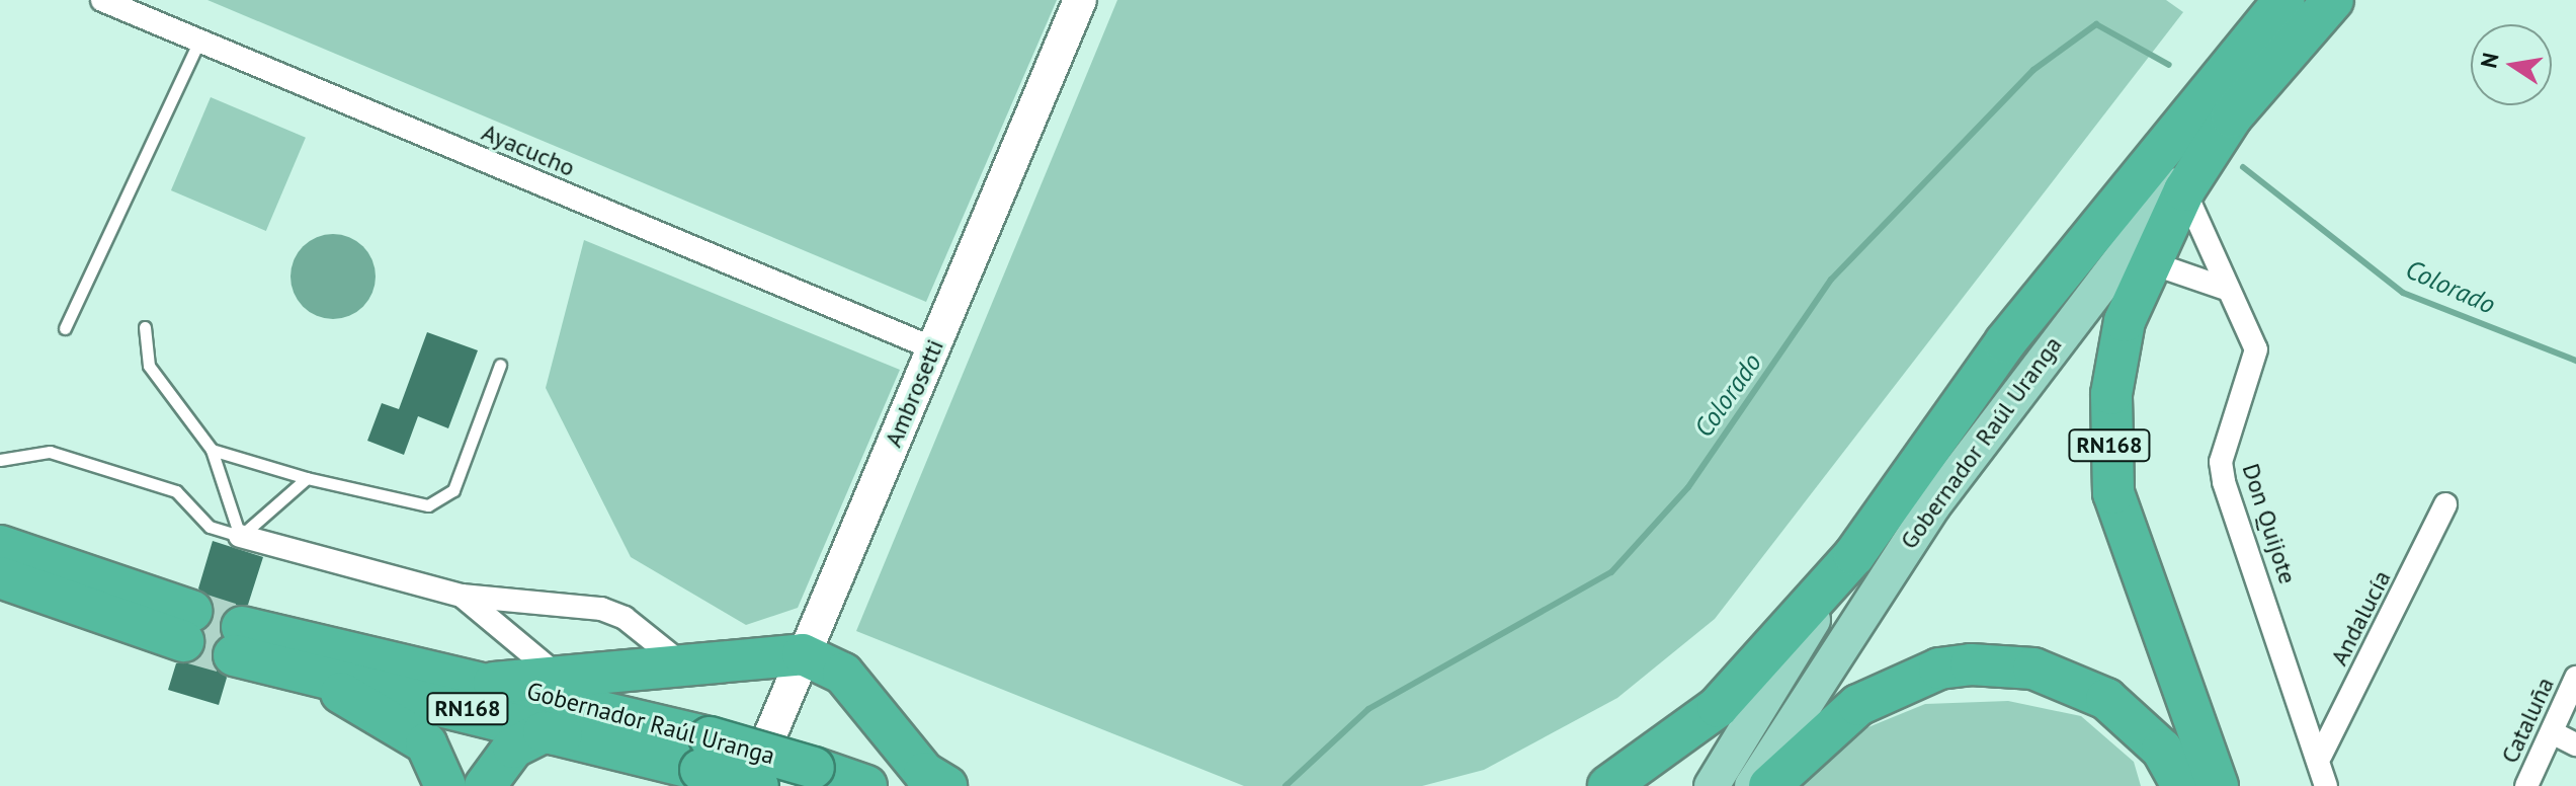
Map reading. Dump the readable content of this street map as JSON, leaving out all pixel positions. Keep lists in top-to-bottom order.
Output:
{
  "streets": {
    "highway": ["Gobernador Raúl Uranga", "RN168"],
    "street": [
      "Ayacucho",
      "Ambrosetti",
      "Don Quijote",
      "Andalucía",
      "Cataluña"
    ]
  },
  "crossings": [
    ["Ayacucho", "Ambrosetti"],
    ["Gobernador Raúl Uranga", "Don Quijote"],
    ["Don Quijote", "Andalucía"]
  ],
  "water": ["Colorado"],
  "north": "left"
}
